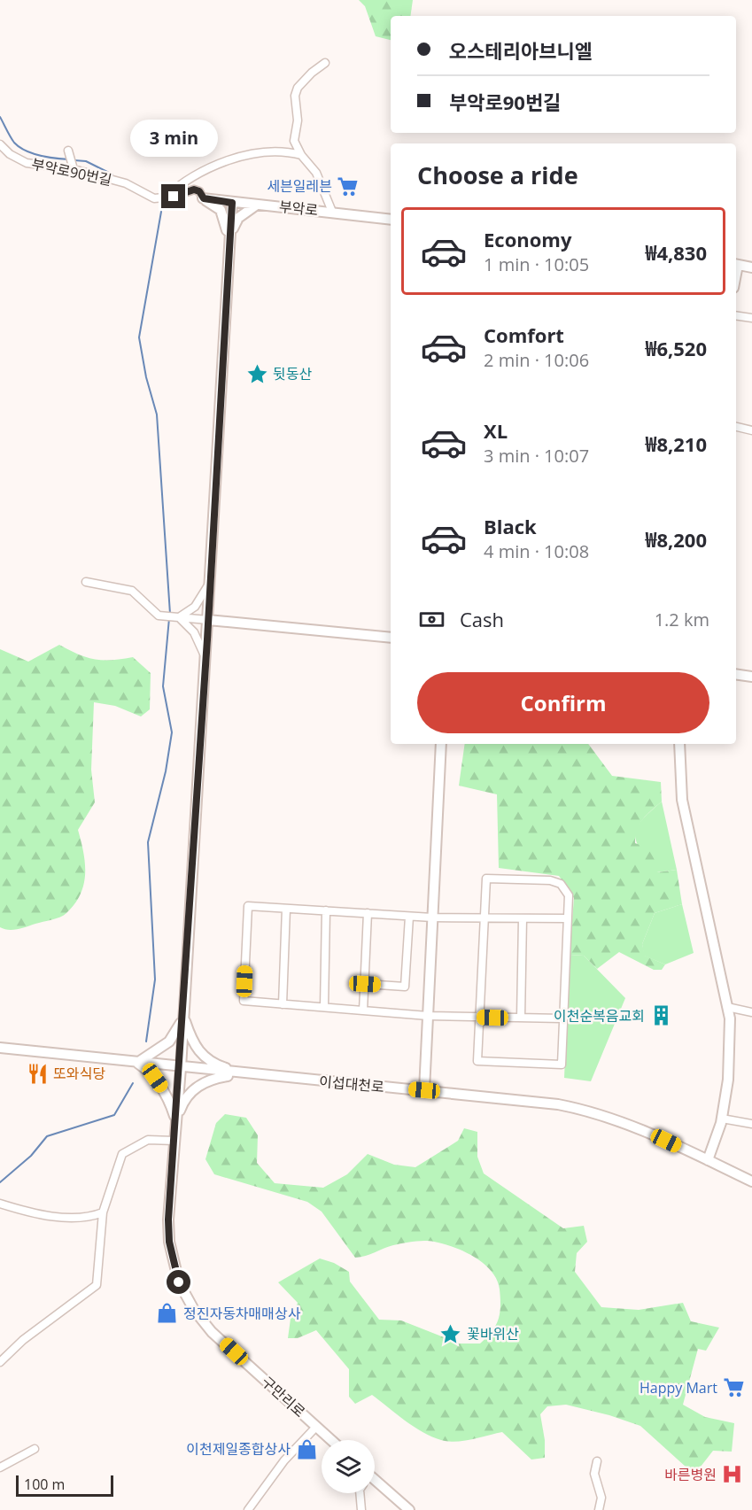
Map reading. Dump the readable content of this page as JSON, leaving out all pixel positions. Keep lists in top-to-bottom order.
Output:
{
  "streets": {
    "street": [
      "부악로90번길",
      "부악로",
      "이섭대천로",
      "구만리로"
    ]
  },
  "crossings": [
    ["부악로", "구만리로"],
    ["이섭대천로", "구만리로"]
  ],
  "places": {
    "supermarket": ["세븐일레븐", "Happy Mart"],
    "place": ["뒷동산", "꽃바위산"],
    "building": ["이천순복음교회"],
    "restaurant": ["또와식당"],
    "shop": ["정진자동차매매상사", "이천제일종합상사"],
    "hospital": ["바른병원"]
  },
  "scale_bar": "100 m",
  "page": {
    "banner": ["오스테리아브니엘", "부악로90번길"],
    "bubble": "3 min",
    "heading": "Choose a ride",
    "list": [
      {
        "name": "Economy",
        "note": "1 min · 10:05",
        "value": "₩4,830"
      },
      {
        "name": "Comfort",
        "note": "2 min · 10:06",
        "value": "₩6,520"
      },
      {
        "name": "XL",
        "note": "3 min · 10:07",
        "value": "₩8,210"
      },
      {
        "name": "Black",
        "note": "4 min · 10:08",
        "value": "₩8,200"
      }
    ],
    "pay": ["Cash", "1.2 km"],
    "buttons": "Confirm",
    "scale": "100 m"
  }
}
